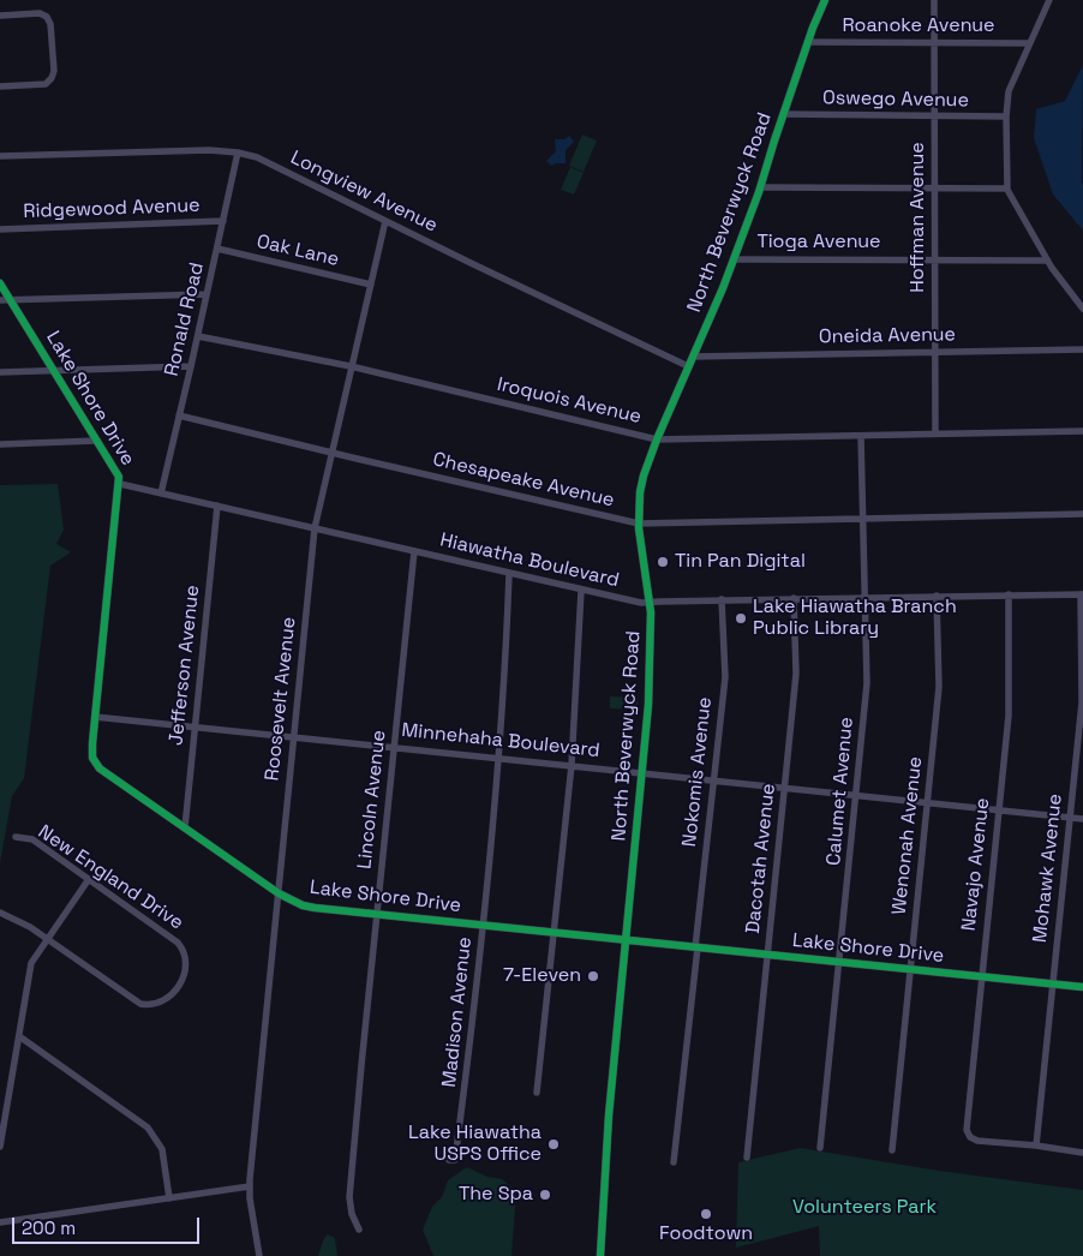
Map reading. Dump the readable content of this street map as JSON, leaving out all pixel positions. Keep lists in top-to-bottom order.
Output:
{
  "streets": {
    "street": [
      "Roanoke Avenue",
      "Oswego Avenue",
      "Longview Avenue",
      "Ridgewood Avenue",
      "North Beverwyck Road",
      "Hoffman Avenue",
      "Tioga Avenue",
      "Oak Lane",
      "Ronald Road",
      "Oneida Avenue",
      "Lake Shore Drive",
      "Iroquois Avenue",
      "Chesapeake Avenue",
      "Hiawatha Boulevard",
      "Jefferson Avenue",
      "Roosevelt Avenue",
      "Minnehaha Boulevard",
      "Nokomis Avenue",
      "Calumet Avenue",
      "Lincoln Avenue",
      "Wenonah Avenue",
      "Dacotah Avenue",
      "Navajo Avenue",
      "Mohawk Avenue",
      "New England Drive",
      "Madison Avenue"
    ]
  },
  "crossings": [
    ["Roanoke Avenue", "North Beverwyck Road"],
    ["Roanoke Avenue", "Hoffman Avenue"],
    ["Oswego Avenue", "North Beverwyck Road"],
    ["Oswego Avenue", "Hoffman Avenue"],
    ["Longview Avenue", "North Beverwyck Road"],
    ["Longview Avenue", "Ronald Road"],
    ["Longview Avenue", "Roosevelt Avenue"],
    ["Ridgewood Avenue", "Ronald Road"],
    ["North Beverwyck Road", "Tioga Avenue"],
    ["North Beverwyck Road", "Oneida Avenue"],
    ["North Beverwyck Road", "Lake Shore Drive"],
    ["North Beverwyck Road", "Iroquois Avenue"],
    ["North Beverwyck Road", "Chesapeake Avenue"],
    ["North Beverwyck Road", "Hiawatha Boulevard"],
    ["North Beverwyck Road", "Minnehaha Boulevard"],
    ["Hoffman Avenue", "Tioga Avenue"],
    ["Hoffman Avenue", "Oneida Avenue"],
    ["Hoffman Avenue", "Iroquois Avenue"],
    ["Oak Lane", "Ronald Road"],
    ["Oak Lane", "Roosevelt Avenue"],
    ["Ronald Road", "Iroquois Avenue"],
    ["Ronald Road", "Chesapeake Avenue"],
    ["Ronald Road", "Hiawatha Boulevard"],
    ["Lake Shore Drive", "Hiawatha Boulevard"],
    ["Lake Shore Drive", "Jefferson Avenue"],
    ["Lake Shore Drive", "Roosevelt Avenue"],
    ["Lake Shore Drive", "Minnehaha Boulevard"],
    ["Lake Shore Drive", "Nokomis Avenue"],
    ["Lake Shore Drive", "Calumet Avenue"],
    ["Lake Shore Drive", "Lincoln Avenue"],
    ["Lake Shore Drive", "Wenonah Avenue"],
    ["Lake Shore Drive", "Dacotah Avenue"],
    ["Lake Shore Drive", "Navajo Avenue"],
    ["Lake Shore Drive", "Mohawk Avenue"],
    ["Lake Shore Drive", "Madison Avenue"],
    ["Iroquois Avenue", "Roosevelt Avenue"],
    ["Iroquois Avenue", "Calumet Avenue"],
    ["Chesapeake Avenue", "Roosevelt Avenue"],
    ["Chesapeake Avenue", "Calumet Avenue"],
    ["Hiawatha Boulevard", "Jefferson Avenue"],
    ["Hiawatha Boulevard", "Roosevelt Avenue"],
    ["Hiawatha Boulevard", "Nokomis Avenue"],
    ["Hiawatha Boulevard", "Calumet Avenue"],
    ["Hiawatha Boulevard", "Lincoln Avenue"],
    ["Hiawatha Boulevard", "Wenonah Avenue"],
    ["Hiawatha Boulevard", "Dacotah Avenue"],
    ["Hiawatha Boulevard", "Navajo Avenue"],
    ["Hiawatha Boulevard", "Mohawk Avenue"],
    ["Hiawatha Boulevard", "Madison Avenue"],
    ["Jefferson Avenue", "Minnehaha Boulevard"],
    ["Roosevelt Avenue", "Minnehaha Boulevard"],
    ["Minnehaha Boulevard", "Nokomis Avenue"],
    ["Minnehaha Boulevard", "Calumet Avenue"],
    ["Minnehaha Boulevard", "Lincoln Avenue"],
    ["Minnehaha Boulevard", "Wenonah Avenue"],
    ["Minnehaha Boulevard", "Dacotah Avenue"],
    ["Minnehaha Boulevard", "Navajo Avenue"],
    ["Minnehaha Boulevard", "Mohawk Avenue"],
    ["Minnehaha Boulevard", "Madison Avenue"],
    ["Navajo Avenue", "Mohawk Avenue"]
  ],
  "parks": ["Volunteers Park"],
  "places": [
    "Tin Pan Digital",
    "Lake Hiawatha Branch Public Library",
    "7-Eleven",
    "Lake Hiawatha USPS Office",
    "The Spa",
    "Foodtown"
  ],
  "scale_bar": "200 m"
}
